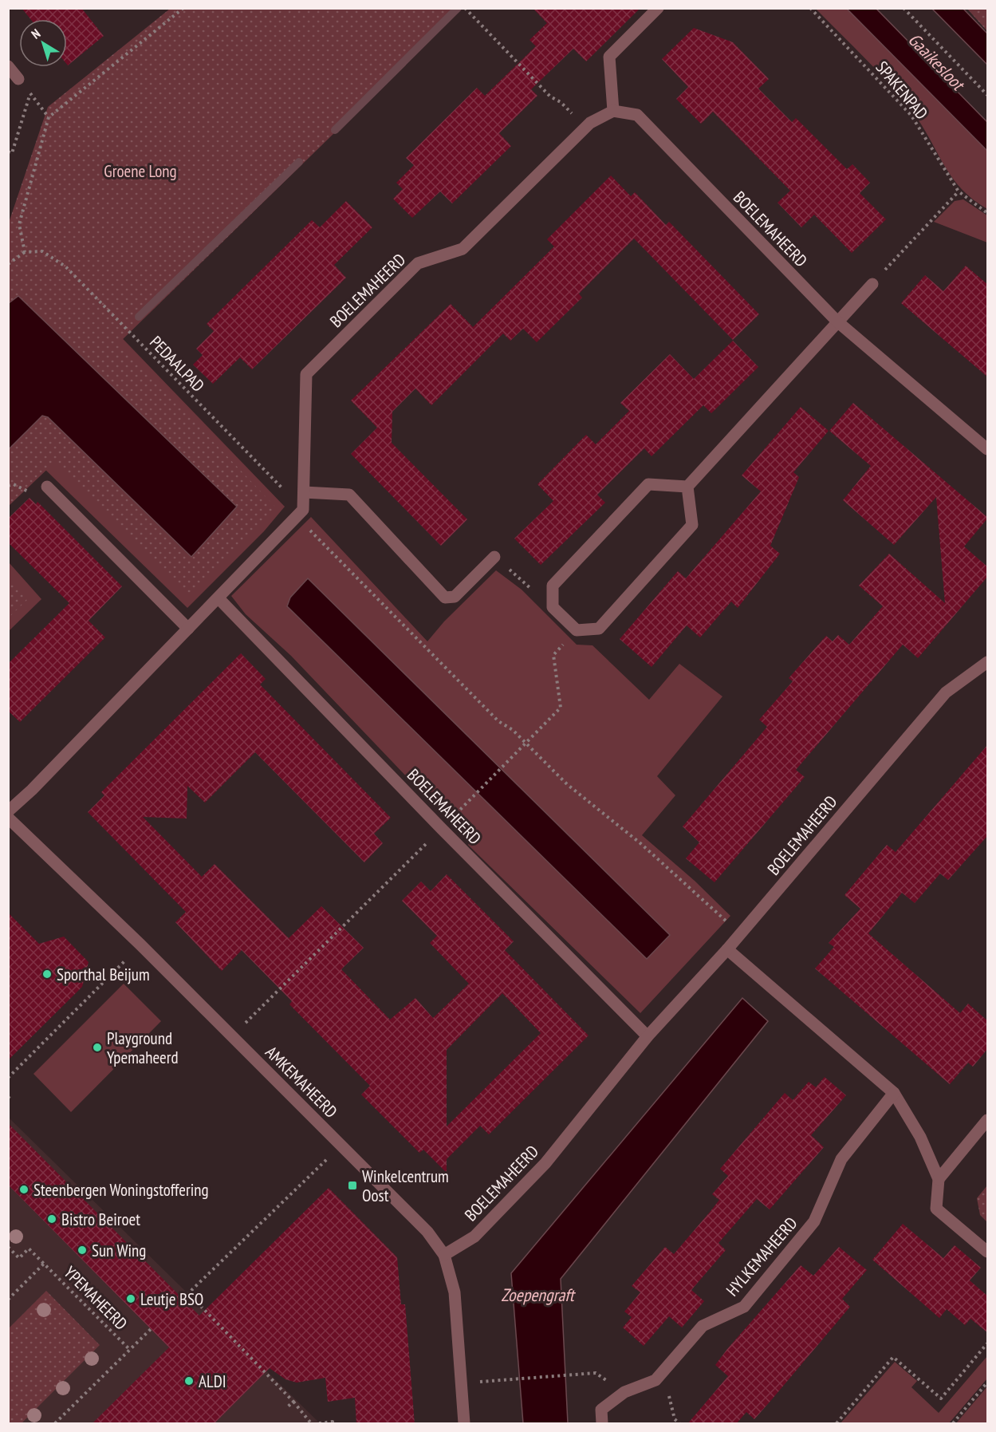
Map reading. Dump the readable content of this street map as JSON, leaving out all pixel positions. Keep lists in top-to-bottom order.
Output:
{
  "streets": {
    "street": ["BOELEMAHEERD", "AMKEMAHEERD", "HYLKEMAHEERD"],
    "path": ["SPAKENPAD", "PEDAALPAD", "YPEMAHEERD"]
  },
  "crossings": [
    ["BOELEMAHEERD", "PEDAALPAD"],
    ["BOELEMAHEERD", "AMKEMAHEERD"]
  ],
  "water": ["Gaaikesloot", "Zoepengraft"],
  "parks": ["Groene Long"],
  "places": {
    "other": [
      "Sporthal Beijum",
      "Playground Ypemaheerd",
      "Steenbergen Woningstoffering",
      "Bistro Beiroet",
      "Sun Wing",
      "Leutje BSO",
      "ALDI"
    ],
    "transit": ["Winkelcentrum Oost"]
  },
  "north": "top left"
}
